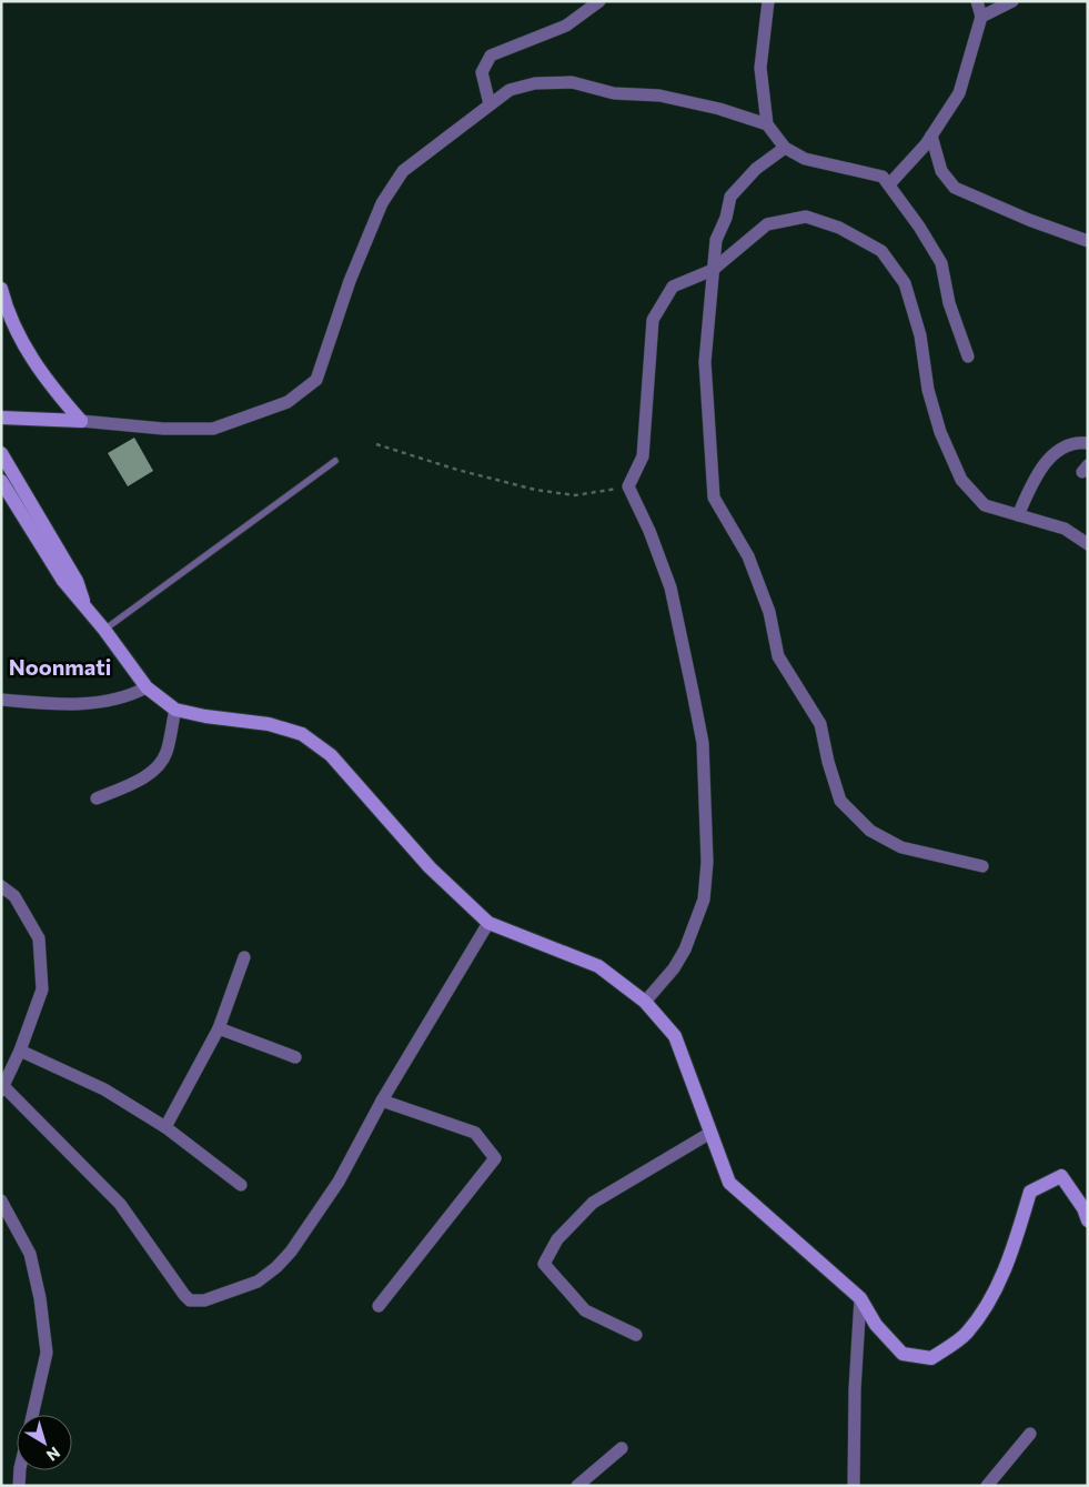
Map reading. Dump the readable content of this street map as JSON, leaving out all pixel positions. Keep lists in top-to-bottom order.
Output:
{
  "districts": ["Noonmati"],
  "north": "bottom right"
}
